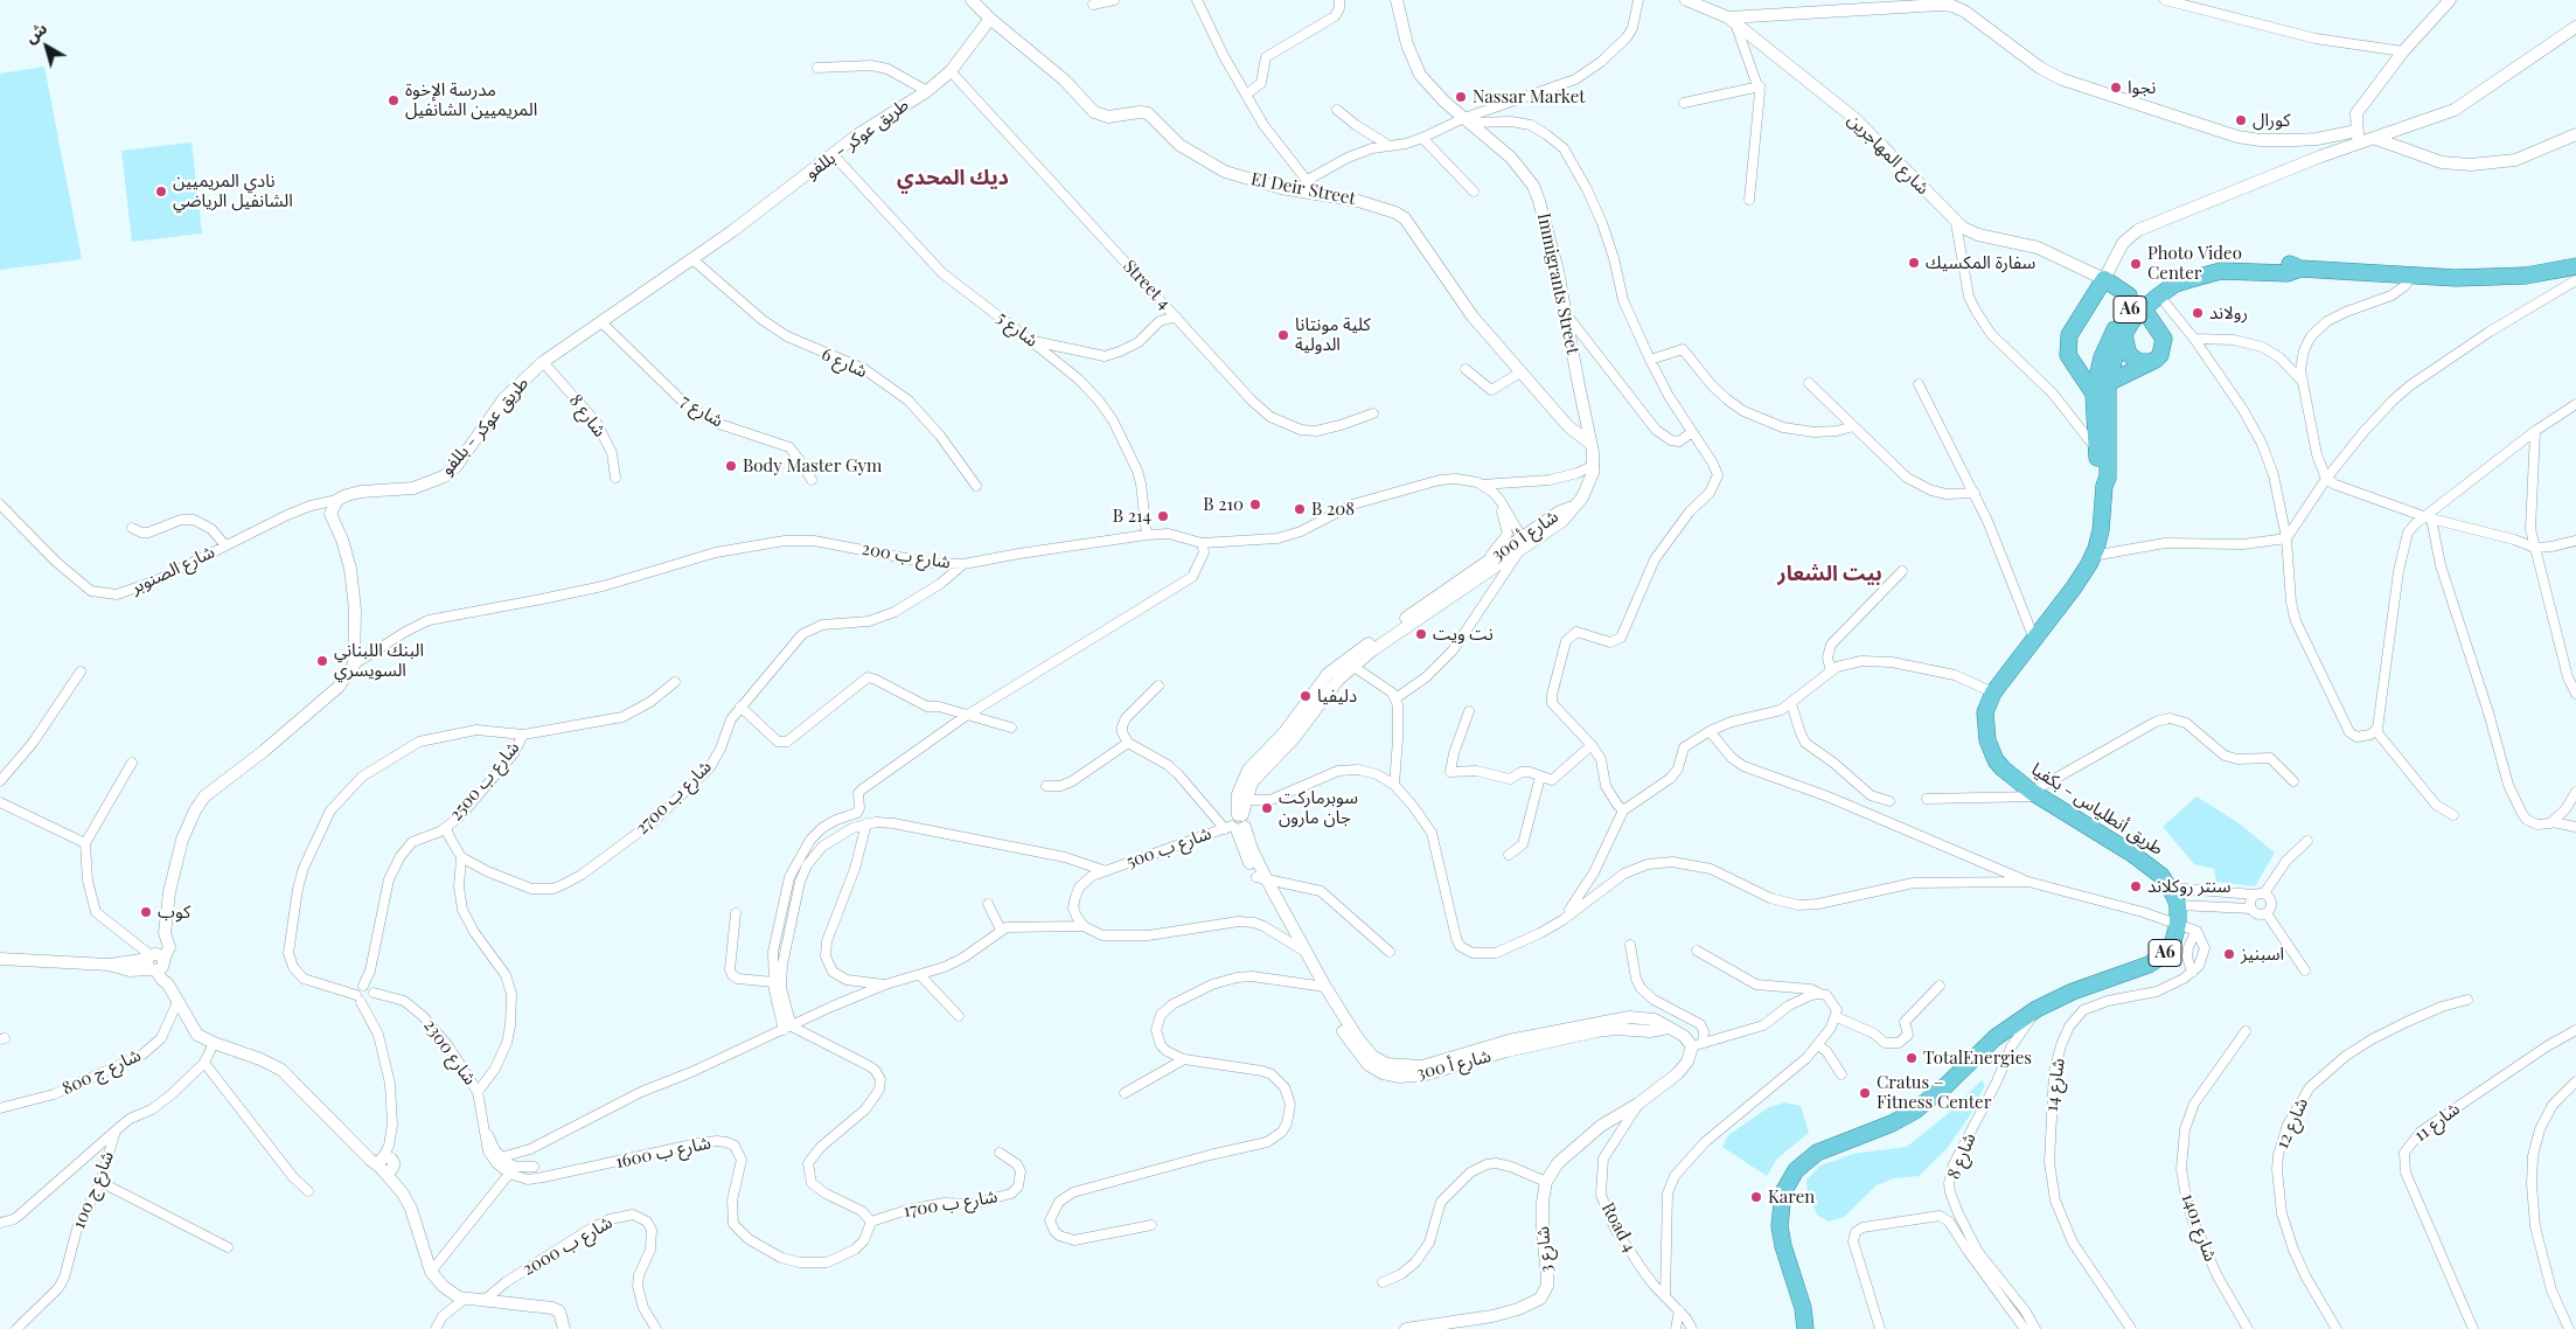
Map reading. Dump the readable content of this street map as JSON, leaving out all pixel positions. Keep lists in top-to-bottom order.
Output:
{
  "streets": {
    "highway": ["A6", "طريق أنطلياس - بكفيا"],
    "street": [
      "طريق عوكر - بللفو",
      "شارع المهاجرين",
      "El Deir Street",
      "Immigrants Street",
      "Street 4",
      "شارع 5",
      "شارع 6",
      "شارع 7",
      "شارع 8",
      "شارع أ 300",
      "شارع ب 200",
      "شارع الصنوبر",
      "شارع ب 2500",
      "شارع ب 2700",
      "شارع ب 500",
      "شارع 2300",
      "شارع ج 800",
      "شارع 14",
      "شارع 11",
      "شارع 12",
      "شارع ب 1600",
      "شارع ج 100",
      "شارع ب 1700",
      "Road 4",
      "شارع 1401",
      "شارع ب 2000",
      "شارع 3"
    ]
  },
  "crossings": [
    ["طريق عوكر - بللفو", "El Deir Street"],
    ["طريق عوكر - بللفو", "Street 4"],
    ["طريق عوكر - بللفو", "شارع 5"],
    ["طريق عوكر - بللفو", "شارع 6"],
    ["طريق عوكر - بللفو", "شارع 7"],
    ["طريق عوكر - بللفو", "شارع 8"],
    ["طريق عوكر - بللفو", "شارع الصنوبر"],
    ["El Deir Street", "Immigrants Street"],
    ["Immigrants Street", "شارع أ 300"],
    ["A6", "شارع 8"],
    ["A6", "طريق أنطلياس - بكفيا"],
    ["شارع 5", "شارع ب 200"],
    ["شارع أ 300", "شارع ب 200"],
    ["شارع أ 300", "شارع ب 500"],
    ["شارع ب 200", "شارع ب 2700"],
    ["شارع ب 2500", "شارع 2300"],
    ["شارع ب 1600", "شارع ب 1700"],
    ["Road 4", "شارع 3"]
  ],
  "districts": ["ديك المحدي", "بيت الشعار"],
  "places": [
    "نجوا",
    "Nassar Market",
    "مدرسة الإخوة المريميين الشانفيل",
    "كورال",
    "نادي المريميين الشانفيل الرياضي",
    "سفارة المكسيك",
    "Photo Video Center",
    "رولاند",
    "كلية مونتانا الدولية",
    "Body Master Gym",
    "B 210",
    "B 208",
    "B 214",
    "نت ويت",
    "البنك اللبناني السويسري",
    "دليفيا",
    "سوبرماركت جان مارون",
    "سنتر روكلاند",
    "كوب",
    "اسبنيز",
    "TotalEnergies",
    "Cratus – Fitness Center",
    "Karen"
  ],
  "north": "top left"
}
